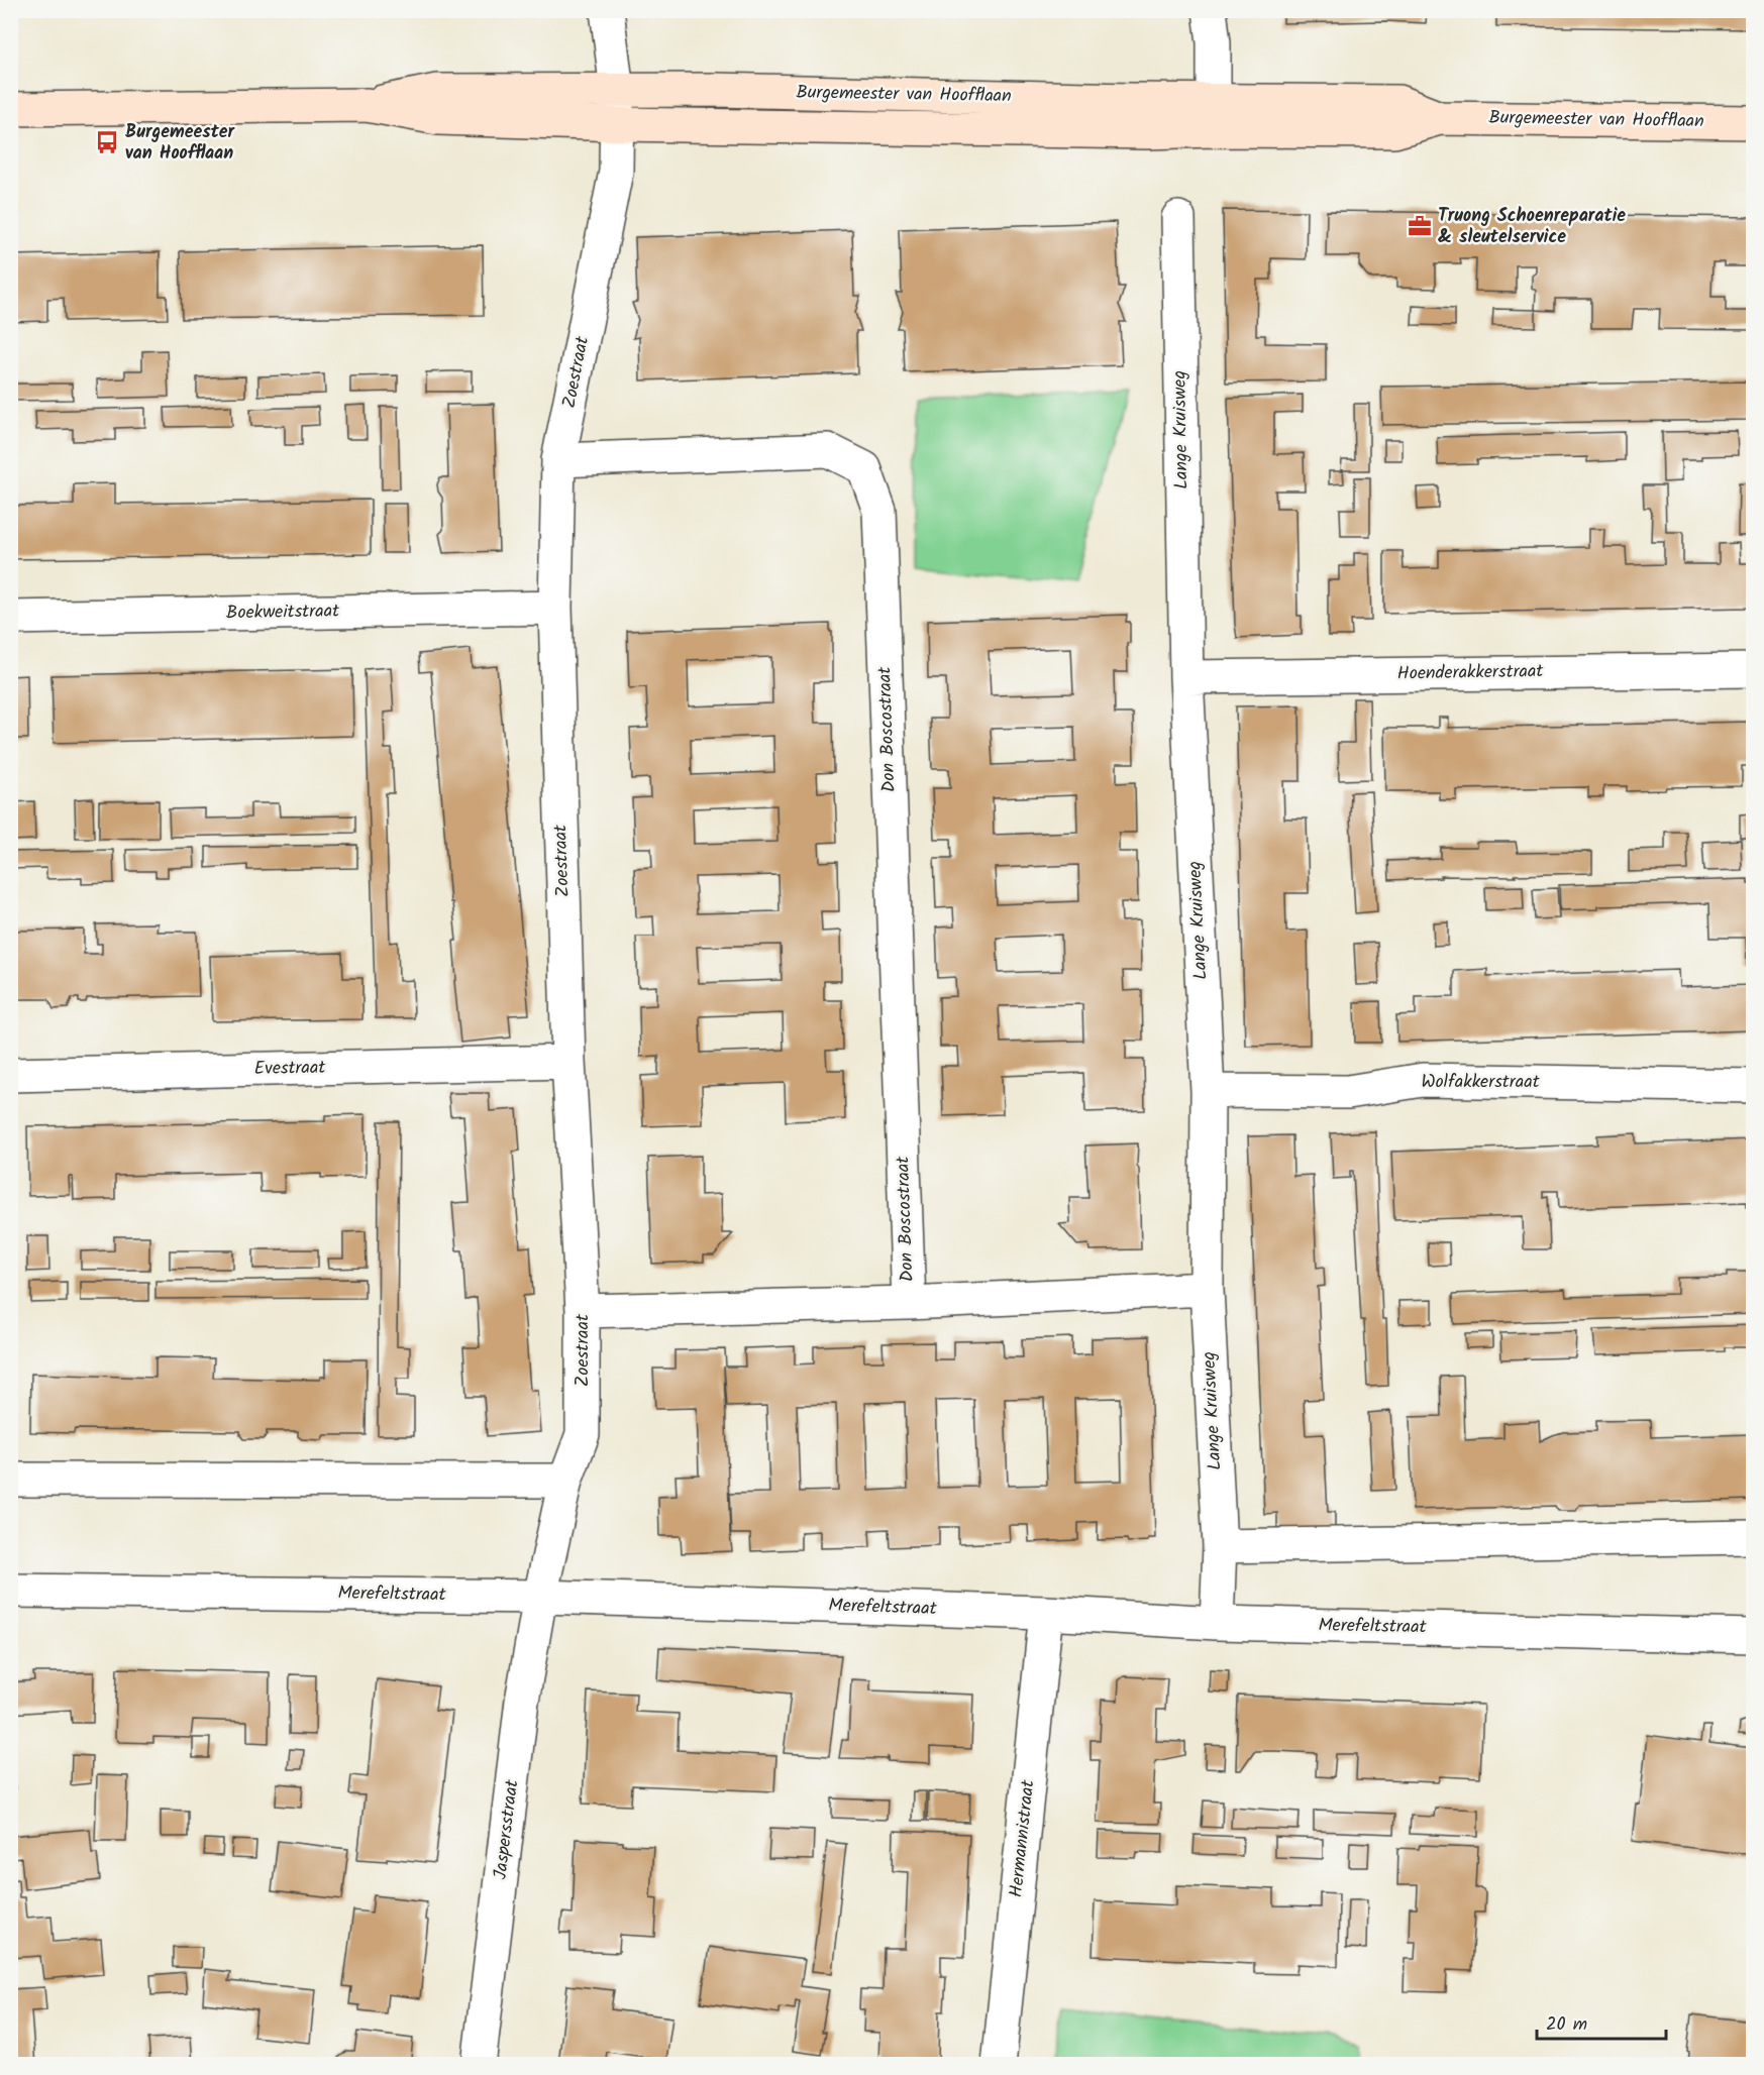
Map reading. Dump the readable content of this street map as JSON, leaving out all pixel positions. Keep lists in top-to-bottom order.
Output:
{
  "streets": {
    "main road": ["Burgemeester van Hoofflaan"],
    "street": [
      "Zoestraat",
      "Lange Kruisweg",
      "Boekweitstraat",
      "Hoenderakkerstraat",
      "Don Boscostraat",
      "Evestraat",
      "Wolfakkerstraat",
      "Merefeltstraat",
      "Jaspersstraat",
      "Hermannistraat"
    ]
  },
  "crossings": [
    ["Burgemeester van Hoofflaan", "Zoestraat"],
    ["Zoestraat", "Boekweitstraat"],
    ["Zoestraat", "Don Boscostraat"],
    ["Zoestraat", "Evestraat"],
    ["Zoestraat", "Merefeltstraat"],
    ["Zoestraat", "Jaspersstraat"],
    ["Lange Kruisweg", "Hoenderakkerstraat"],
    ["Lange Kruisweg", "Don Boscostraat"],
    ["Lange Kruisweg", "Wolfakkerstraat"],
    ["Lange Kruisweg", "Merefeltstraat"],
    ["Merefeltstraat", "Jaspersstraat"],
    ["Merefeltstraat", "Hermannistraat"]
  ],
  "places": {
    "bus stop": ["Burgemeester van Hoofflaan"],
    "office": ["Truong Schoenreparatie & sleutelservice"]
  },
  "scale_bar": "20 m"
}
